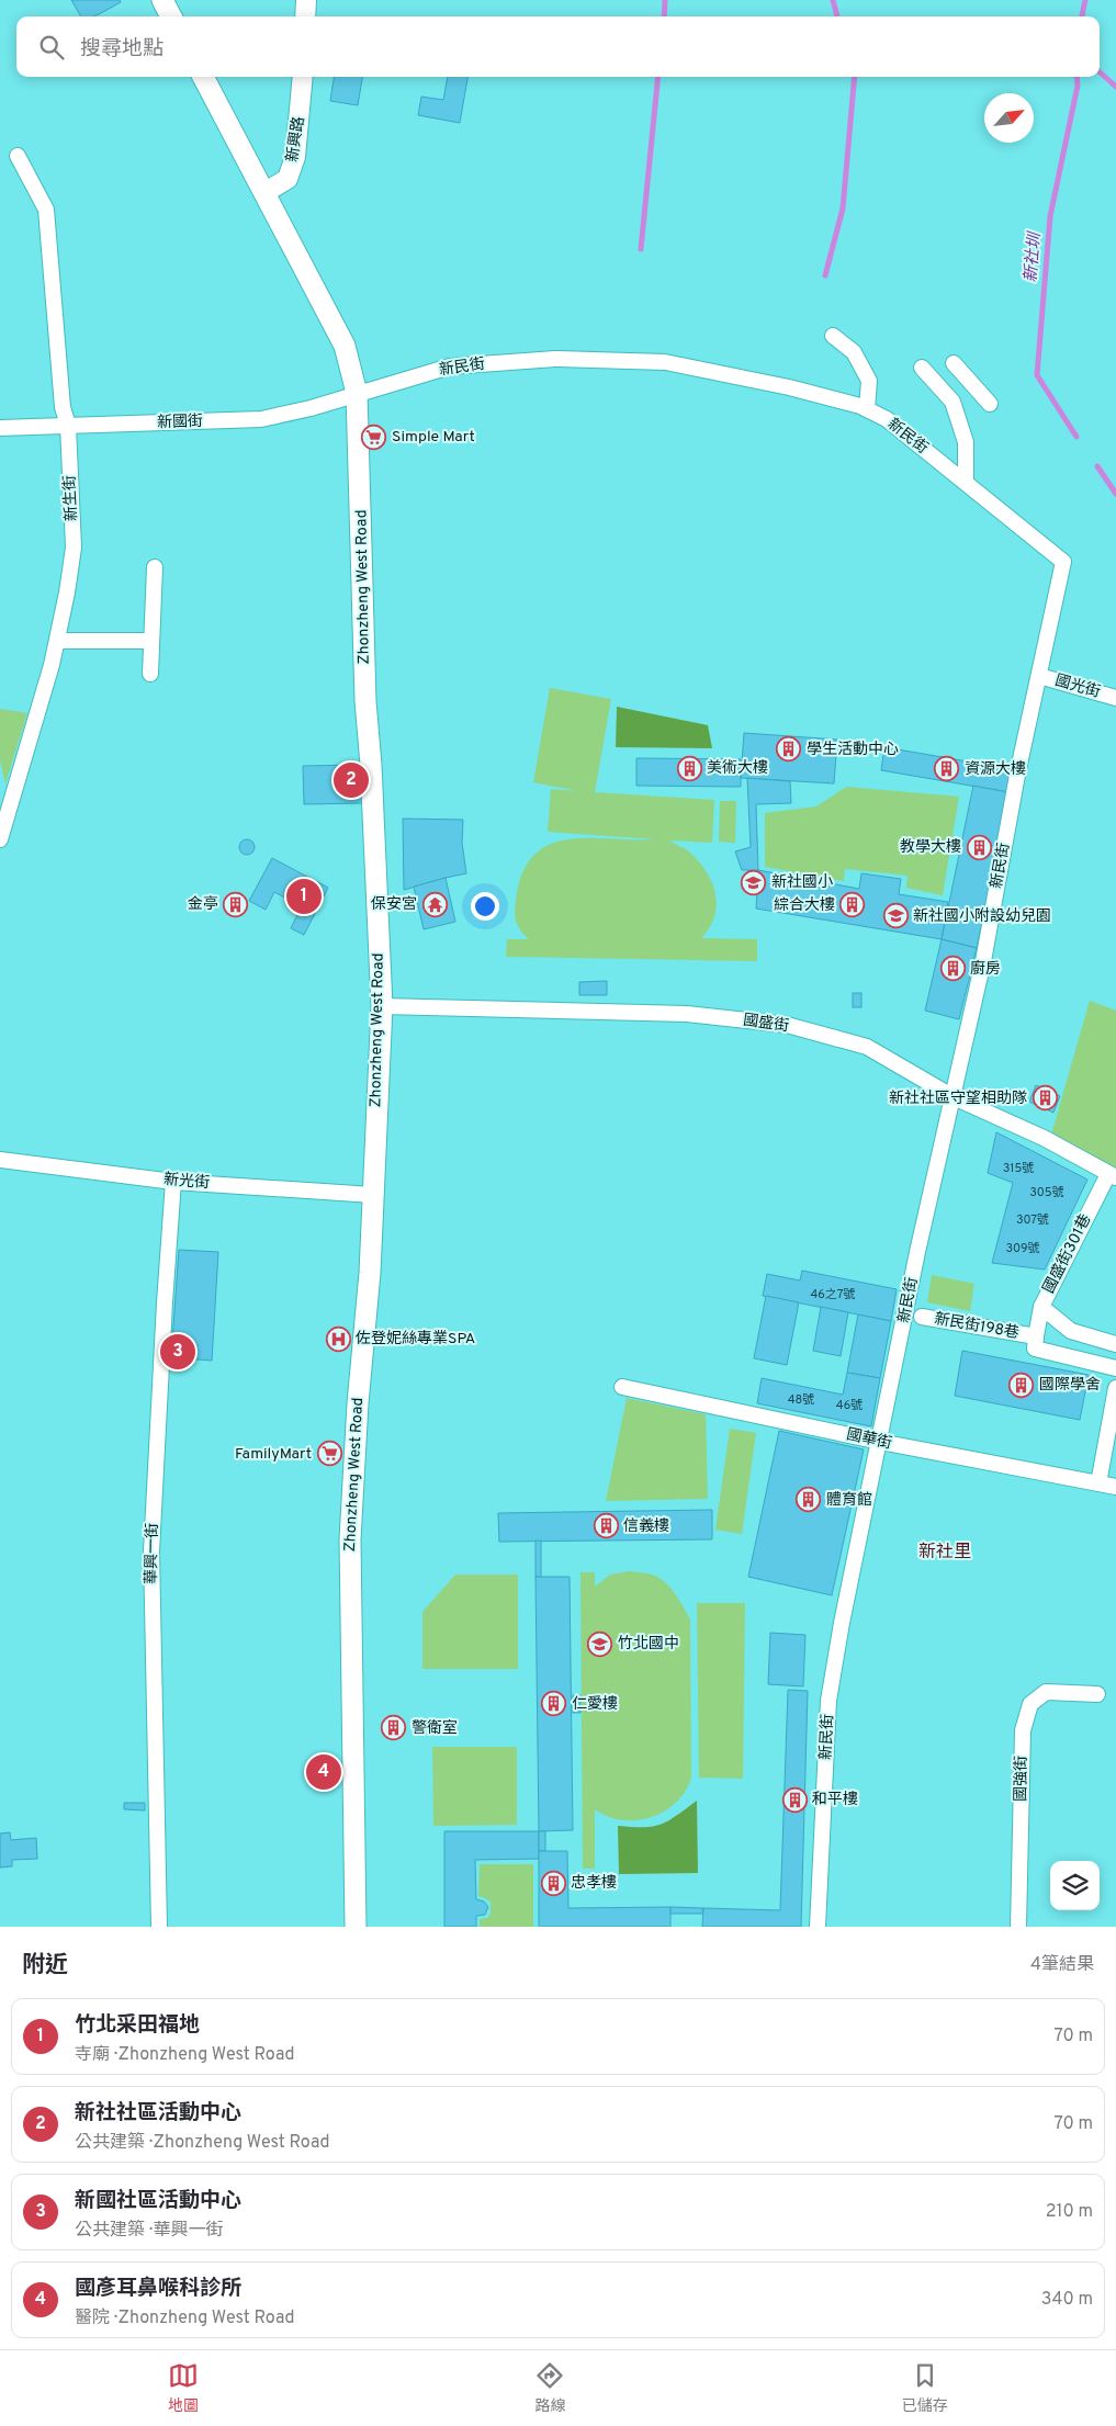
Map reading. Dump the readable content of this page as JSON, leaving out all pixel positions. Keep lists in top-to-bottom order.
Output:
{
  "streets": {
    "main road": ["Zhonzheng West Road"],
    "street": [
      "新興路",
      "新民街",
      "新國街",
      "新生街",
      "國光街",
      "國盛街",
      "新光街",
      "國盛街301巷",
      "新民街198巷",
      "國華街",
      "華興一街",
      "國強街"
    ]
  },
  "crossings": [
    ["新興路", "Zhonzheng West Road"],
    ["新民街", "新國街"],
    ["新民街", "Zhonzheng West Road"],
    ["新民街", "國光街"],
    ["新民街", "國盛街"],
    ["新民街", "國華街"],
    ["新國街", "新生街"],
    ["新國街", "Zhonzheng West Road"],
    ["Zhonzheng West Road", "國盛街"],
    ["Zhonzheng West Road", "新光街"],
    ["國盛街", "國盛街301巷"],
    ["新光街", "華興一街"],
    ["國盛街301巷", "新民街198巷"]
  ],
  "districts": ["新社里"],
  "water": ["新社圳"],
  "places": {
    "supermarket": ["Simple Mart", "FamilyMart"],
    "building": [
      "學生活動中心",
      "美術大樓",
      "資源大樓",
      "教學大樓",
      "金亭",
      "綜合大樓",
      "廚房",
      "新社社區守望相助隊",
      "國際學舍",
      "體育館",
      "信義樓",
      "仁愛樓",
      "警衛室",
      "和平樓",
      "忠孝樓"
    ],
    "school or university": ["新社國小", "新社國小附設幼兒園", "竹北國中"],
    "temple": ["保安宮"],
    "hospital": ["佐登妮絲專業SPA"]
  },
  "house_numbers": [
    "315號",
    "305號",
    "307號",
    "309號",
    "46之7號",
    "48號",
    "46號"
  ],
  "north": "top right",
  "page": {
    "search": "搜尋地點",
    "pins": [
      "2",
      "1",
      "3",
      "4"
    ],
    "heading": ["附近", "4筆結果"],
    "list": [
      {
        "mark": "1",
        "name": "竹北采田福地",
        "note": "寺廟 · Zhonzheng West Road",
        "value": "70 m"
      },
      {
        "mark": "2",
        "name": "新社社區活動中心",
        "note": "公共建築 · Zhonzheng West Road",
        "value": "70 m"
      },
      {
        "mark": "3",
        "name": "新國社區活動中心",
        "note": "公共建築 · 華興一街",
        "value": "210 m"
      },
      {
        "mark": "4",
        "name": "國彥耳鼻喉科診所",
        "note": "醫院 · Zhonzheng West Road",
        "value": "340 m"
      }
    ],
    "nav": ["地圖", "路線", "已儲存"]
  }
}
